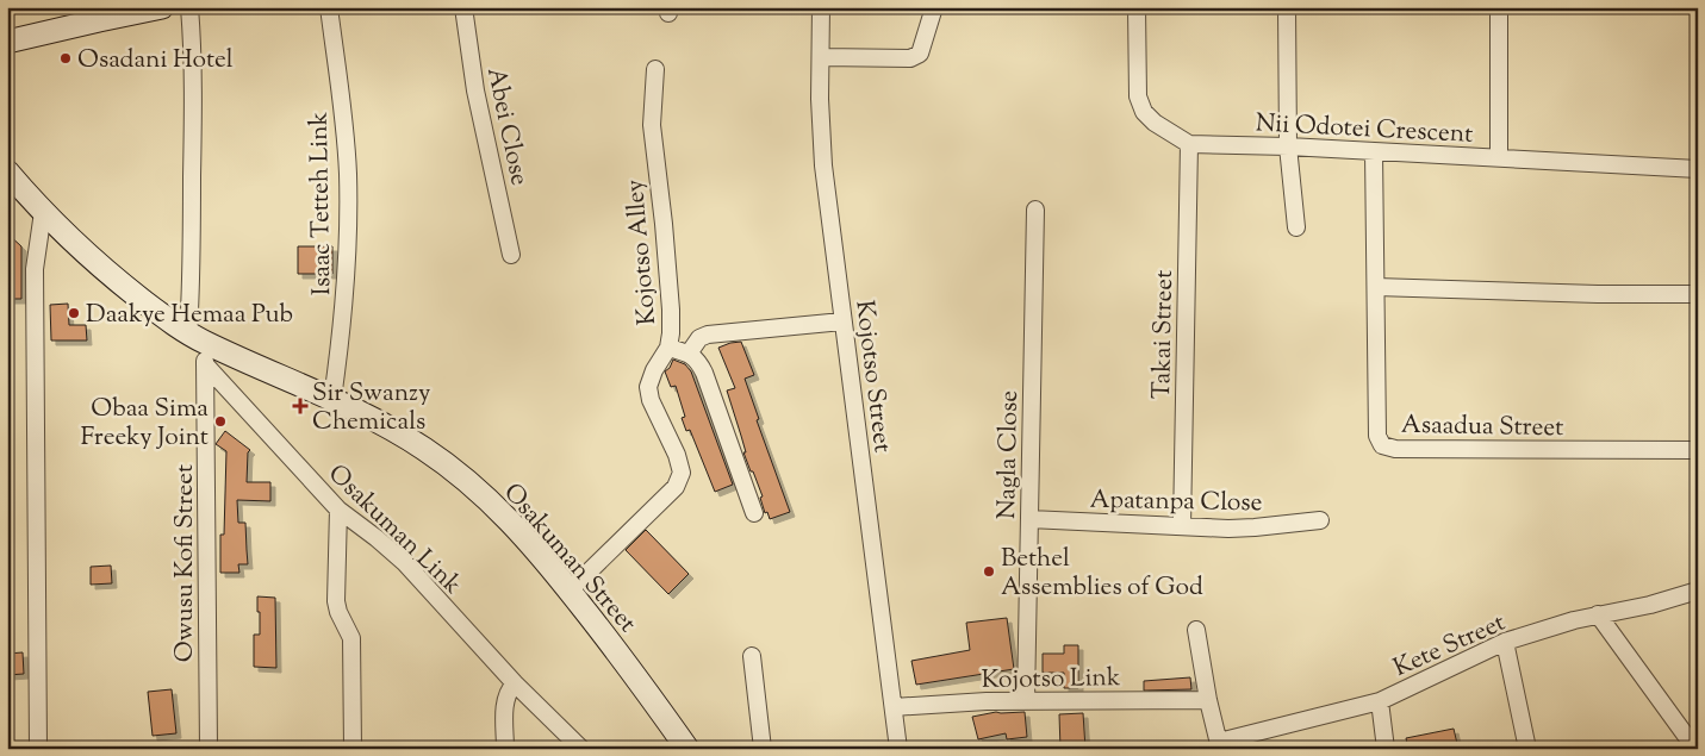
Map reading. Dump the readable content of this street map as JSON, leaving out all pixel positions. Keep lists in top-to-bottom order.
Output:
{
  "streets": {
    "street": [
      "Abei Close",
      "Nii Odotei Crescent",
      "Isaac Tetteh Link",
      "Kojotso Alley",
      "Takai Street",
      "Kojotso Street",
      "Asaadua Street",
      "Nagla Close",
      "Apatanpa Close",
      "Osakuman Link",
      "Osakuman Street",
      "Owusu Kofi Street",
      "Kete Street",
      "Kojotso Link"
    ]
  },
  "crossings": [
    ["Nii Odotei Crescent", "Takai Street"],
    ["Nii Odotei Crescent", "Asaadua Street"],
    ["Isaac Tetteh Link", "Osakuman Street"],
    ["Kojotso Alley", "Osakuman Street"],
    ["Takai Street", "Apatanpa Close"],
    ["Kojotso Street", "Kojotso Link"],
    ["Nagla Close", "Apatanpa Close"],
    ["Nagla Close", "Kojotso Link"],
    ["Osakuman Link", "Owusu Kofi Street"],
    ["Osakuman Street", "Owusu Kofi Street"]
  ],
  "places": {
    "other": [
      "Osadani Hotel",
      "Daakye Hemaa Pub",
      "Obaa Sima Freeky Joint",
      "Bethel Assemblies of God"
    ],
    "health": ["Sir Swanzy Chemicals"]
  }
}
